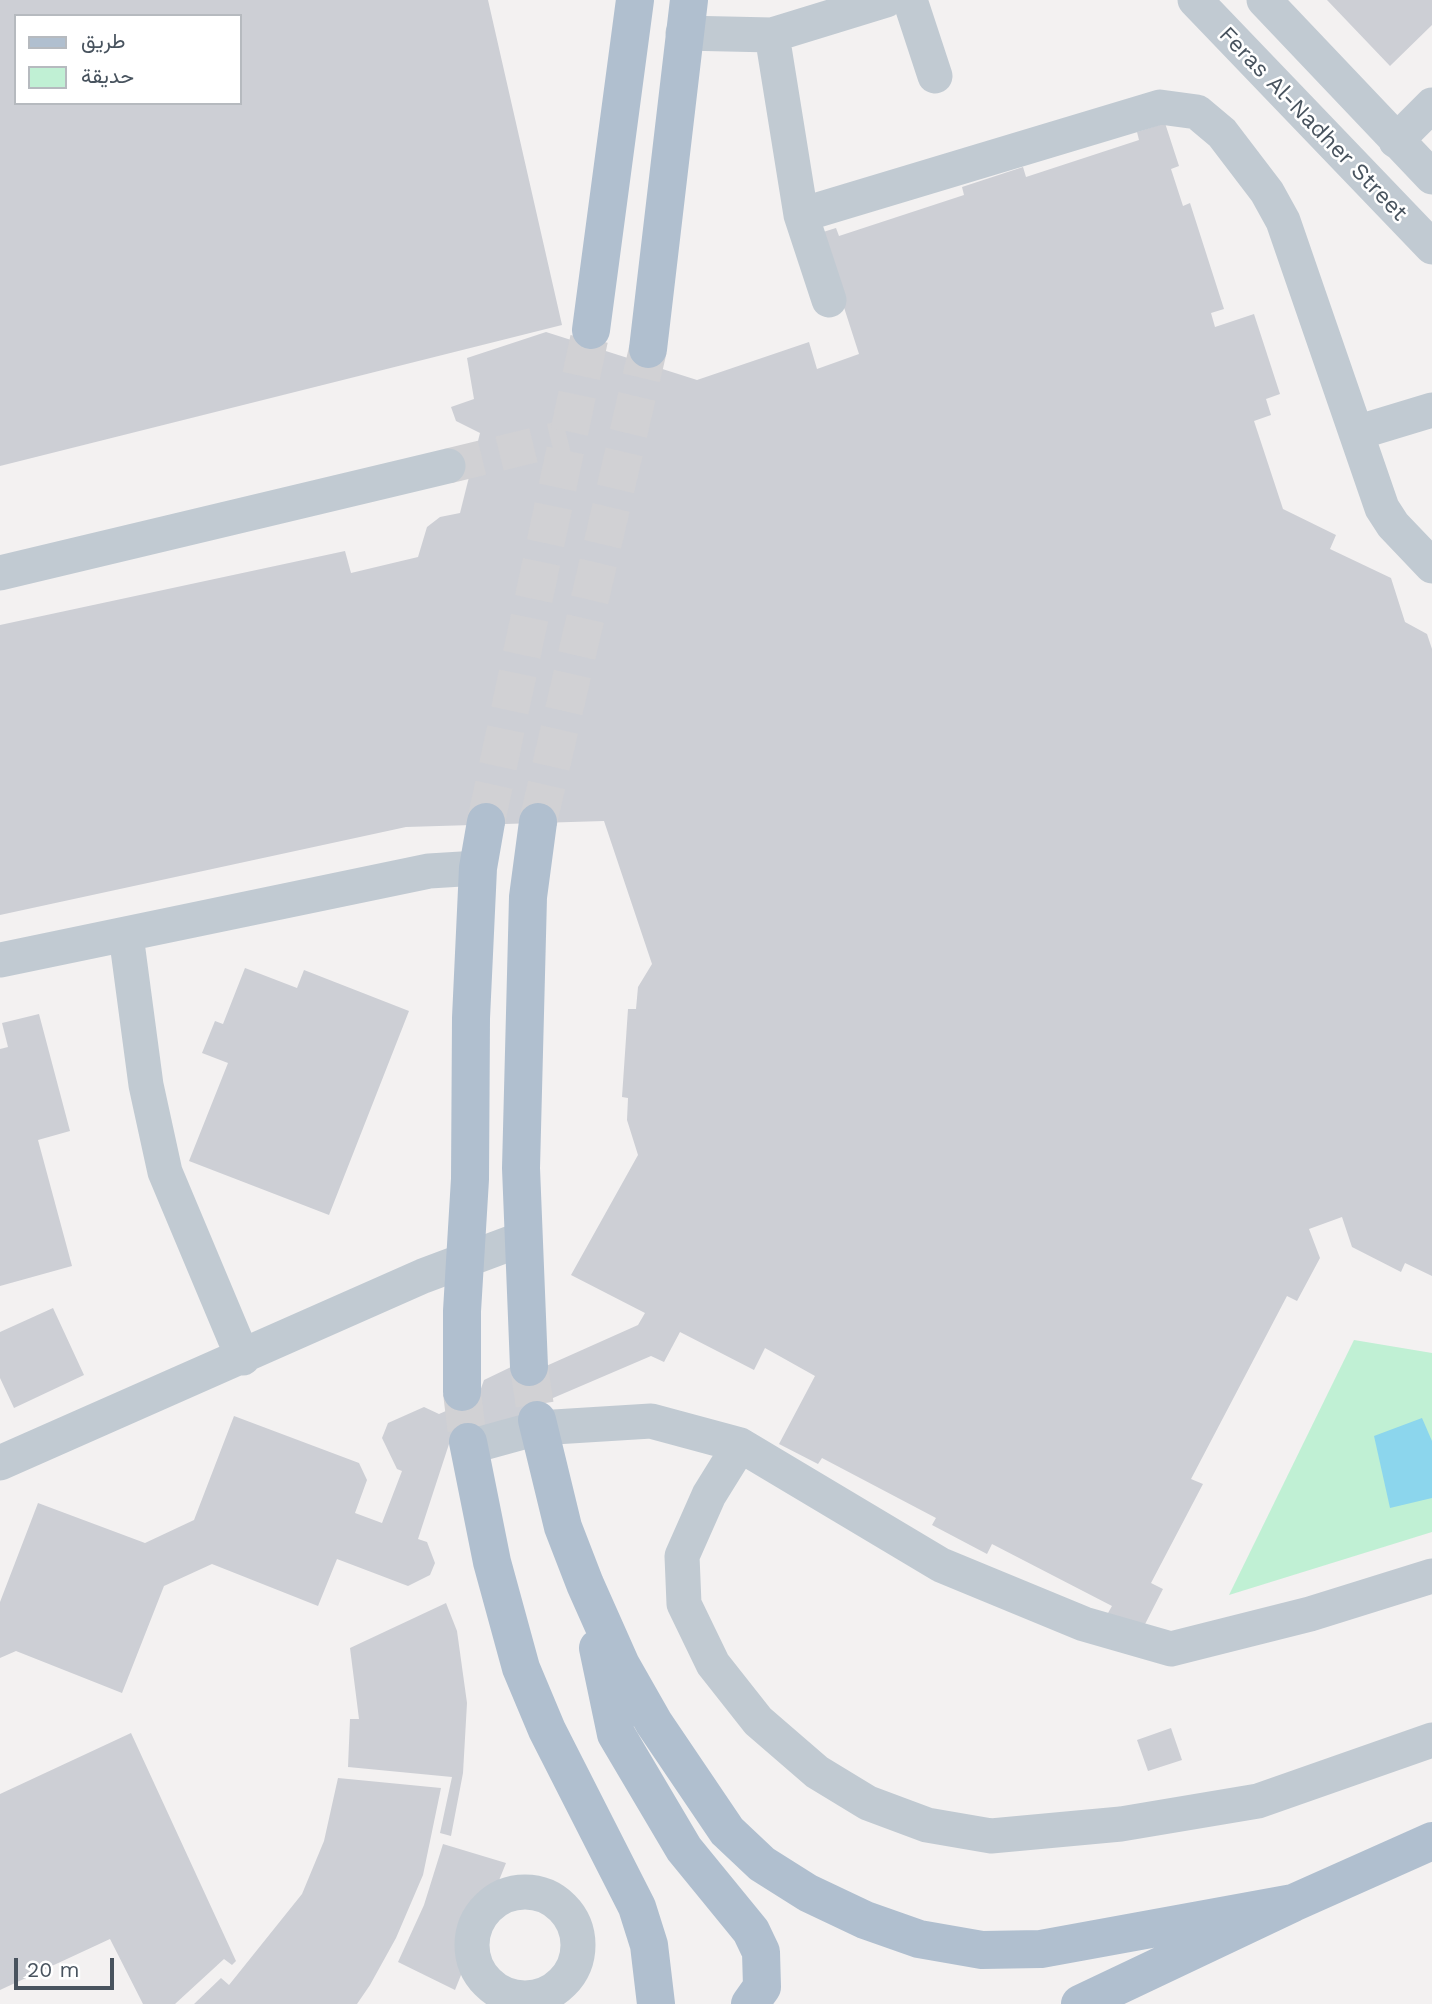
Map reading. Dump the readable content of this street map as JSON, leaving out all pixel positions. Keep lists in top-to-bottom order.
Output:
{
  "streets": {
    "street": ["Feras Al-Nadher Street"]
  },
  "legend": ["طريق", "حديقة"],
  "scale_bar": "20 m"
}
